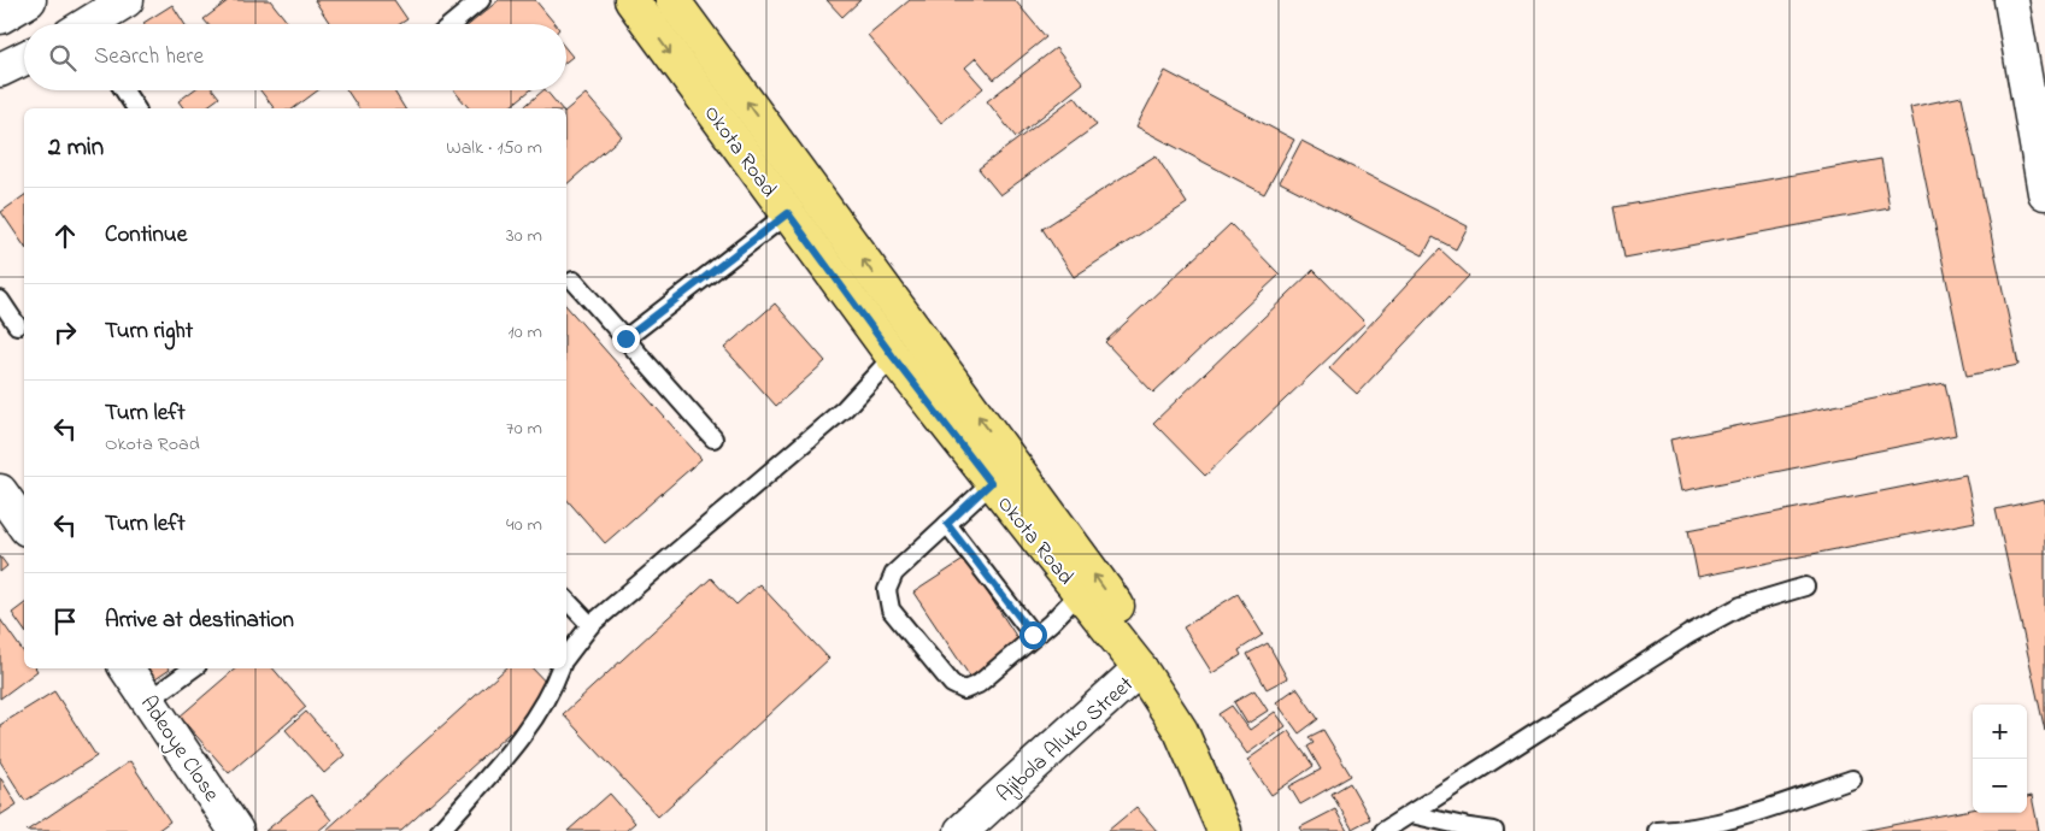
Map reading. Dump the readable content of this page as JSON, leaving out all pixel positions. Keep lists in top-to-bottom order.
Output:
{
  "streets": {
    "main road": ["Okota Road"],
    "street": ["Ajibola Aluko Street", "Adeoye Close"]
  },
  "crossings": [
    ["Okota Road", "Ajibola Aluko Street"]
  ],
  "page": {
    "search": "Search here",
    "heading": ["2 min", "Walk · 150 m"],
    "list": [
      ["Continue", "30 m"],
      ["Turn right", "10 m"],
      ["Turn left", "Okota Road", "70 m"],
      ["Turn left", "40 m"],
      "Arrive at destination"
    ],
    "map_buttons": ["+", "−"]
  }
}
